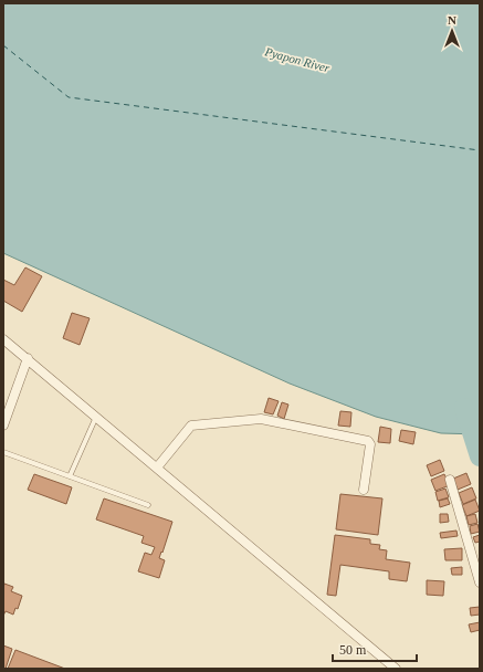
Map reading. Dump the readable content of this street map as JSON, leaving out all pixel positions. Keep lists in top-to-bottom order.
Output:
{
  "water": ["Pyapon River"],
  "scale_bar": "50 m",
  "north": "top"
}
